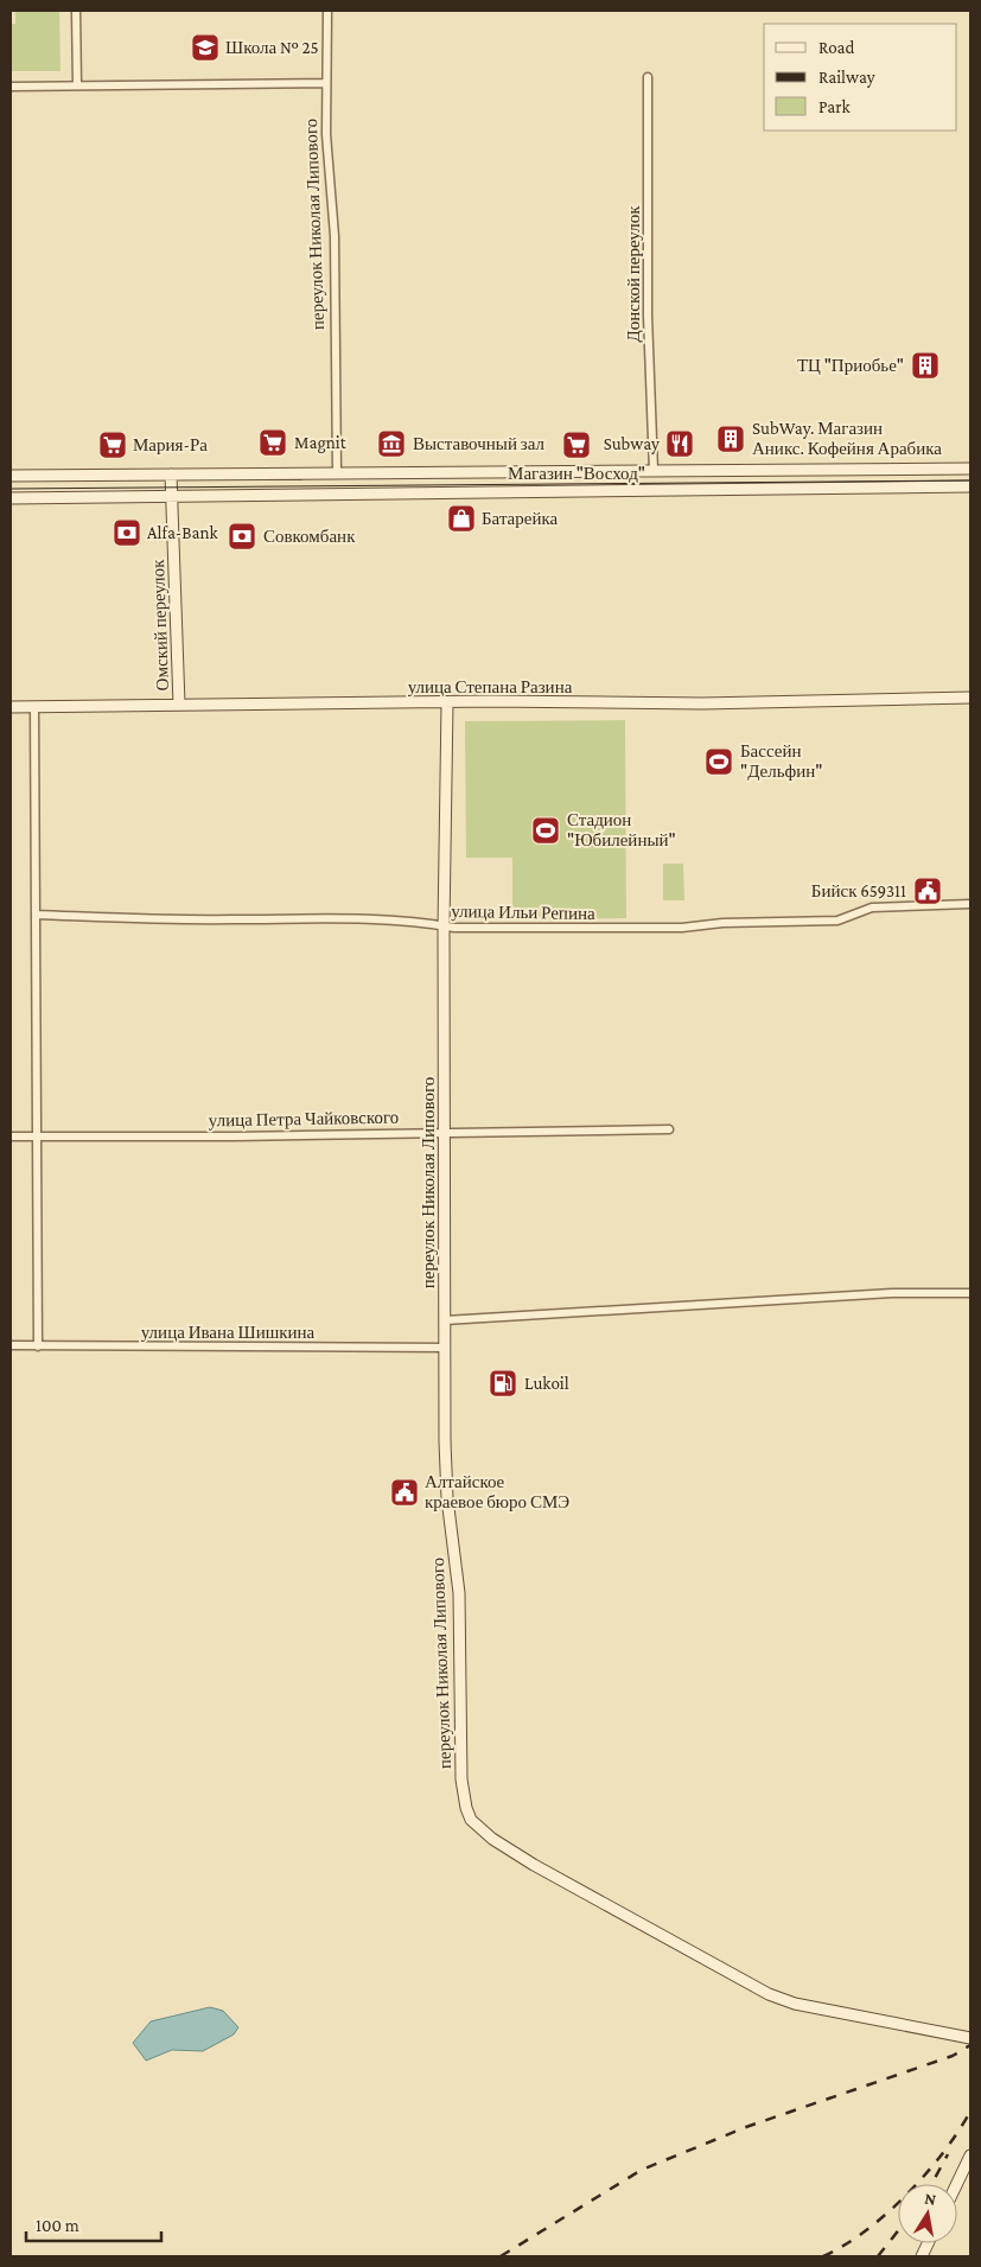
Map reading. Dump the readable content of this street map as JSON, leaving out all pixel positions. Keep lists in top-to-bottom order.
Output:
{
  "streets": {
    "street": [
      "переулок Николая Липового",
      "Донской переулок",
      "Омский переулок",
      "улица Степана Разина",
      "улица Ильи Репина",
      "улица Петра Чайковского",
      "улица Ивана Шишкина"
    ]
  },
  "crossings": [
    ["переулок Николая Липового", "улица Степана Разина"],
    ["переулок Николая Липового", "улица Ильи Репина"],
    ["переулок Николая Липового", "улица Петра Чайковского"],
    ["переулок Николая Липового", "улица Ивана Шишкина"],
    ["Омский переулок", "улица Степана Разина"]
  ],
  "places": {
    "school or university": ["Школа № 25"],
    "building": ["ТЦ \"Приобье\"", "SubWay. Магазин Аникс. Кофейня Арабика"],
    "supermarket": ["Magnit", "Мария-Ра", "Магазин \"Восход\""],
    "museum": ["Выставочный зал"],
    "restaurant": ["Subway"],
    "shop": ["Батарейка"],
    "bank": ["Alfa-Bank", "Совкомбанк"],
    "sports": ["Бассейн \"Дельфин\"", "Стадион \"Юбилейный\""],
    "public building": ["Бийск 659311", "Алтайское краевое бюро СМЭ"],
    "fuel station": ["Lukoil"]
  },
  "legend": ["Road", "Railway", "Park"],
  "scale_bar": "100 m",
  "north": "top"
}
